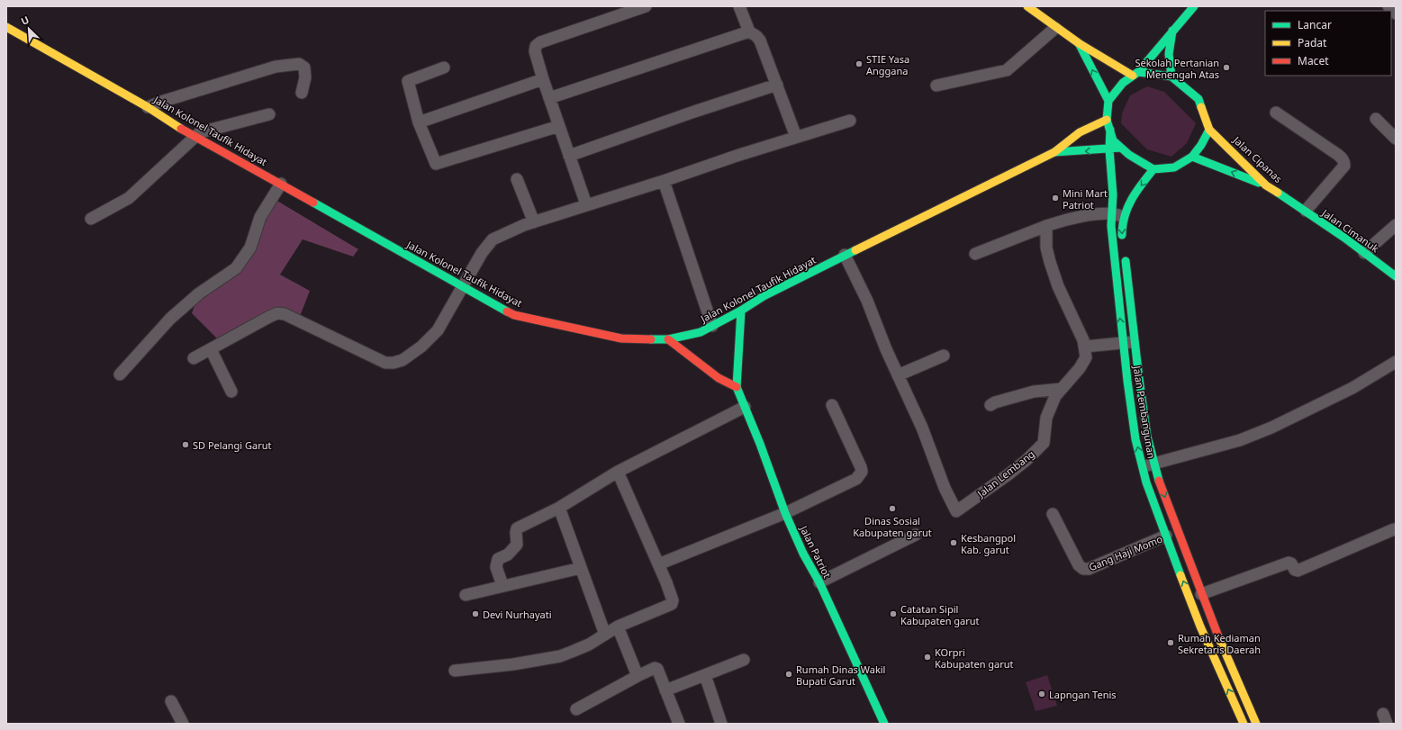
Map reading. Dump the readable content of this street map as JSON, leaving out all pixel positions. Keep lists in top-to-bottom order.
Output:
{
  "streets": {
    "main road": [
      "Jalan Kolonel Taufik Hidayat",
      "Jalan Cipanas",
      "Jalan Cimanuk",
      "Jalan Pembangunan",
      "Jalan Patriot"
    ],
    "street": ["Jalan Lembang", "Gang Haji Momo"]
  },
  "crossings": [
    ["Jalan Kolonel Taufik Hidayat", "Jalan Lembang"],
    ["Jalan Kolonel Taufik Hidayat", "Jalan Patriot"],
    ["Jalan Cipanas", "Jalan Cimanuk"],
    ["Jalan Cipanas", "Jalan Pembangunan"],
    ["Jalan Pembangunan", "Gang Haji Momo"]
  ],
  "places": [
    "STIE Yasa Anggana",
    "Sekolah Pertanian Menengah Atas",
    "Mini Mart Patriot",
    "SD Pelangi Garut",
    "Dinas Sosial Kabupaten garut",
    "Kesbangpol Kab. garut",
    "Devi Nurhayati",
    "Catatan Sipil Kabupaten garut",
    "Rumah Kediaman Sekretaris Daerah",
    "KOrpri Kabupaten garut",
    "Rumah Dinas Wakil Bupati Garut",
    "Lapngan Tenis"
  ],
  "legend": ["Lancar", "Padat", "Macet"],
  "north": "top left"
}
